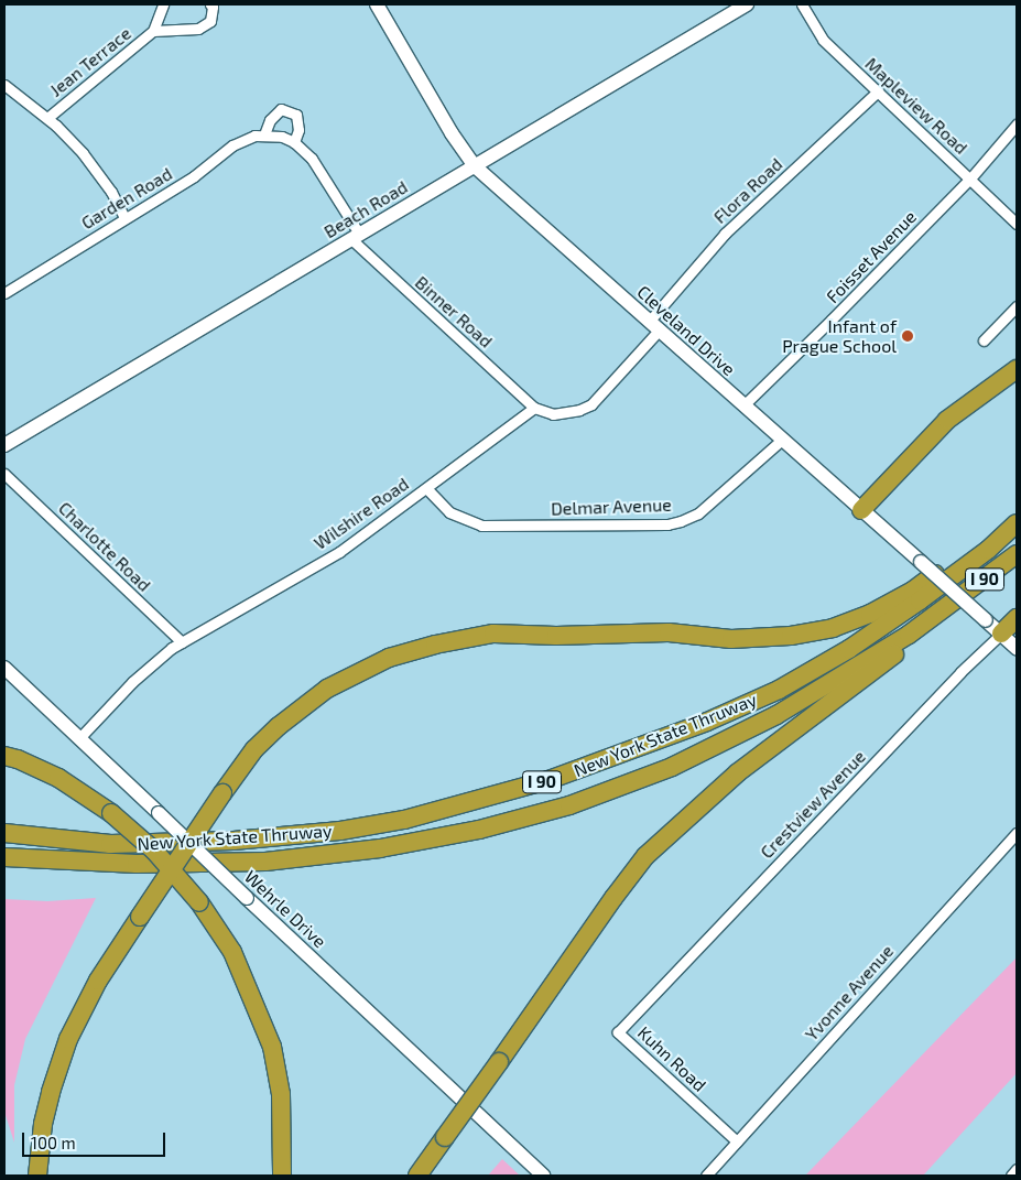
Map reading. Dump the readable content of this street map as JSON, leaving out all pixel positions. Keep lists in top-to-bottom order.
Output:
{
  "streets": {
    "highway": ["I 90", "New York State Thruway"],
    "street": [
      "Jean Terrace",
      "Mapleview Road",
      "Flora Road",
      "Garden Road",
      "Beach Road",
      "Foisset Avenue",
      "Binner Road",
      "Cleveland Drive",
      "Delmar Avenue",
      "Wilshire Road",
      "Charlotte Road",
      "Crestview Avenue",
      "Wehrle Drive",
      "Yvonne Avenue",
      "Kuhn Road"
    ]
  },
  "crossings": [
    ["Mapleview Road", "Flora Road"],
    ["Mapleview Road", "Foisset Avenue"],
    ["Flora Road", "Cleveland Drive"],
    ["Garden Road", "Beach Road"],
    ["Garden Road", "Binner Road"],
    ["Beach Road", "Binner Road"],
    ["Beach Road", "Cleveland Drive"],
    ["Foisset Avenue", "Cleveland Drive"],
    ["Binner Road", "Wilshire Road"],
    ["Cleveland Drive", "Delmar Avenue"],
    ["Cleveland Drive", "Crestview Avenue"],
    ["Delmar Avenue", "Wilshire Road"],
    ["Wilshire Road", "Charlotte Road"],
    ["Wilshire Road", "Wehrle Drive"],
    ["Crestview Avenue", "Kuhn Road"],
    ["Yvonne Avenue", "Kuhn Road"]
  ],
  "places": ["Infant of Prague School"],
  "scale_bar": "100 m"
}
